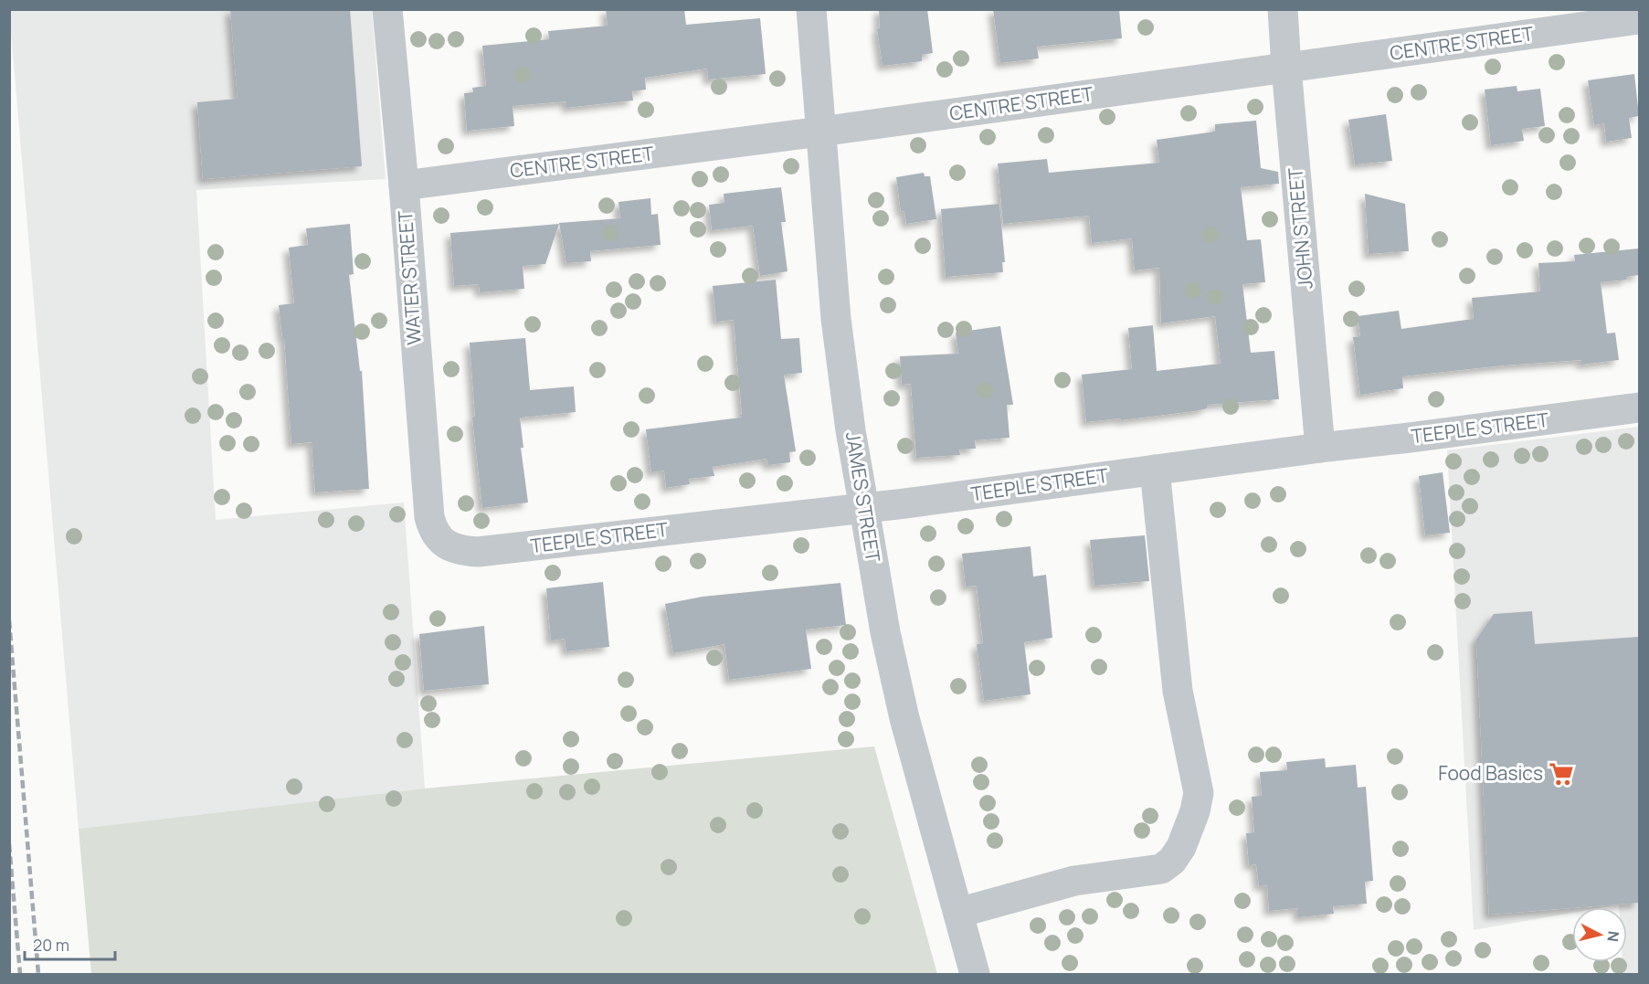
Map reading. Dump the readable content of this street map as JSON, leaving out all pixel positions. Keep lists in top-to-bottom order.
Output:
{
  "streets": {
    "street": [
      "CENTRE STREET",
      "JOHN STREET",
      "WATER STREET",
      "TEEPLE STREET",
      "JAMES STREET"
    ]
  },
  "crossings": [
    ["CENTRE STREET", "JOHN STREET"],
    ["CENTRE STREET", "WATER STREET"],
    ["CENTRE STREET", "JAMES STREET"],
    ["JOHN STREET", "TEEPLE STREET"],
    ["WATER STREET", "TEEPLE STREET"],
    ["TEEPLE STREET", "JAMES STREET"]
  ],
  "places": {
    "supermarket": ["Food Basics"]
  },
  "scale_bar": "20 m",
  "north": "right"
}
